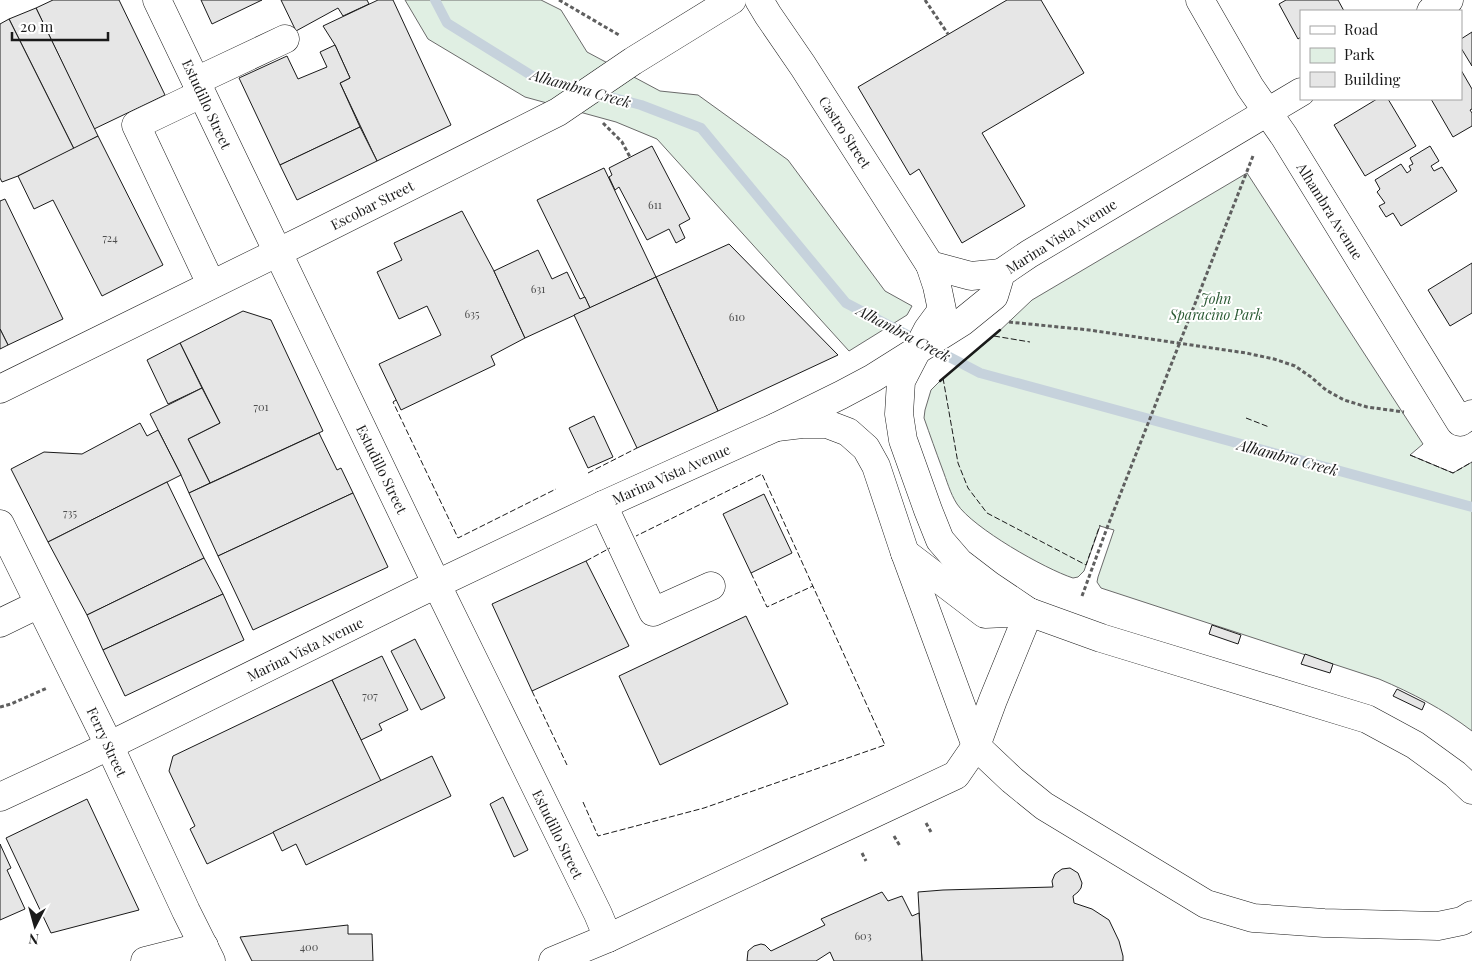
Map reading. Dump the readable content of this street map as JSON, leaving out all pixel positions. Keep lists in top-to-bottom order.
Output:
{
  "streets": {
    "street": [
      "Estudillo Street",
      "Castro Street",
      "Escobar Street",
      "Alhambra Avenue",
      "Marina Vista Avenue",
      "Ferry Street"
    ]
  },
  "crossings": [
    ["Estudillo Street", "Escobar Street"],
    ["Estudillo Street", "Marina Vista Avenue"],
    ["Castro Street", "Marina Vista Avenue"],
    ["Alhambra Avenue", "Marina Vista Avenue"],
    ["Marina Vista Avenue", "Ferry Street"]
  ],
  "water": ["Alhambra Creek"],
  "parks": ["John Sparacino Park"],
  "house_numbers": [
    "611",
    "724",
    "631",
    "635",
    "610",
    "701",
    "735",
    "707",
    "603",
    "400"
  ],
  "legend": ["Road", "Park", "Building"],
  "scale_bar": "20 m",
  "north": "bottom"
}
